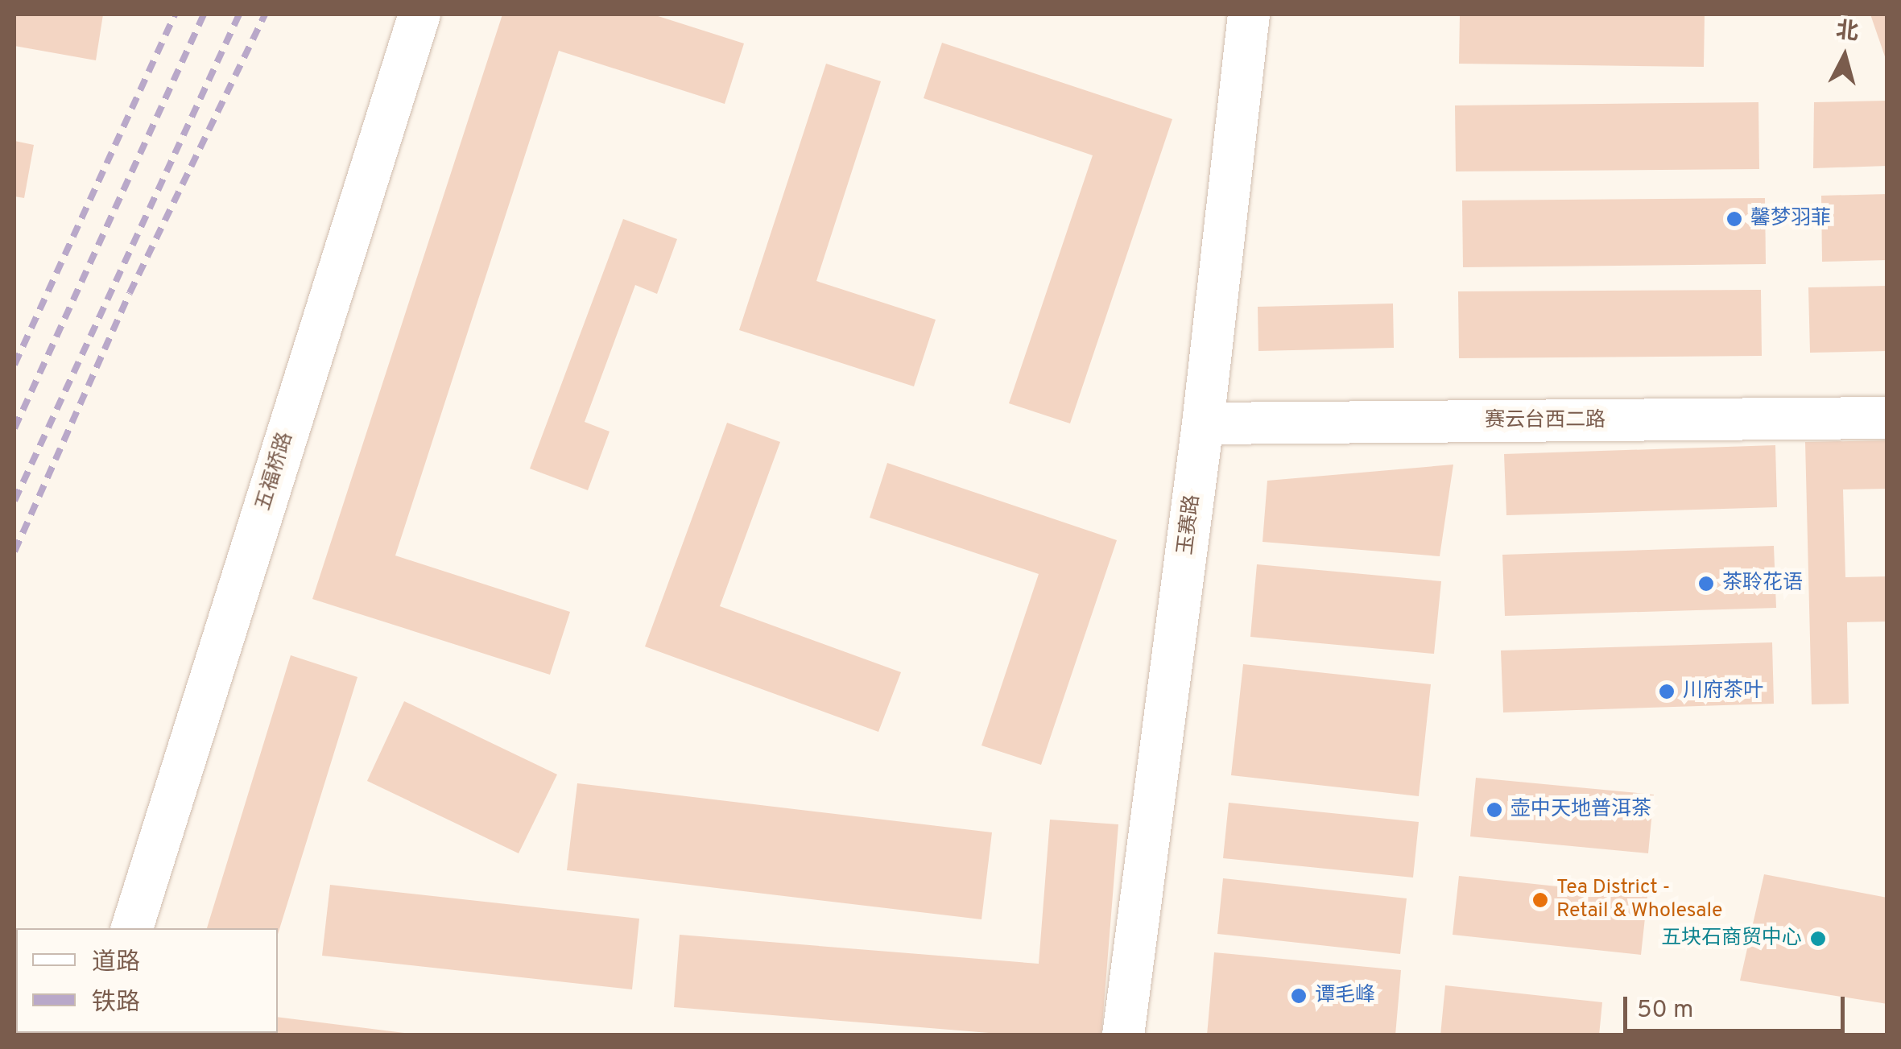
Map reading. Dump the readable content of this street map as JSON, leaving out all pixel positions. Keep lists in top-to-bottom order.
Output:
{
  "streets": {
    "street": ["赛云台西二路", "五福桥路", "玉赛路"]
  },
  "crossings": [
    ["赛云台西二路", "玉赛路"]
  ],
  "places": [
    "馨梦羽菲",
    "茶聆花语",
    "川府茶叶",
    "壶中天地普洱茶",
    "Tea District - Retail & Wholesale",
    "五块石商贸中心",
    "谭毛峰"
  ],
  "legend": ["道路", "铁路"],
  "scale_bar": "50 m",
  "north": "top"
}
